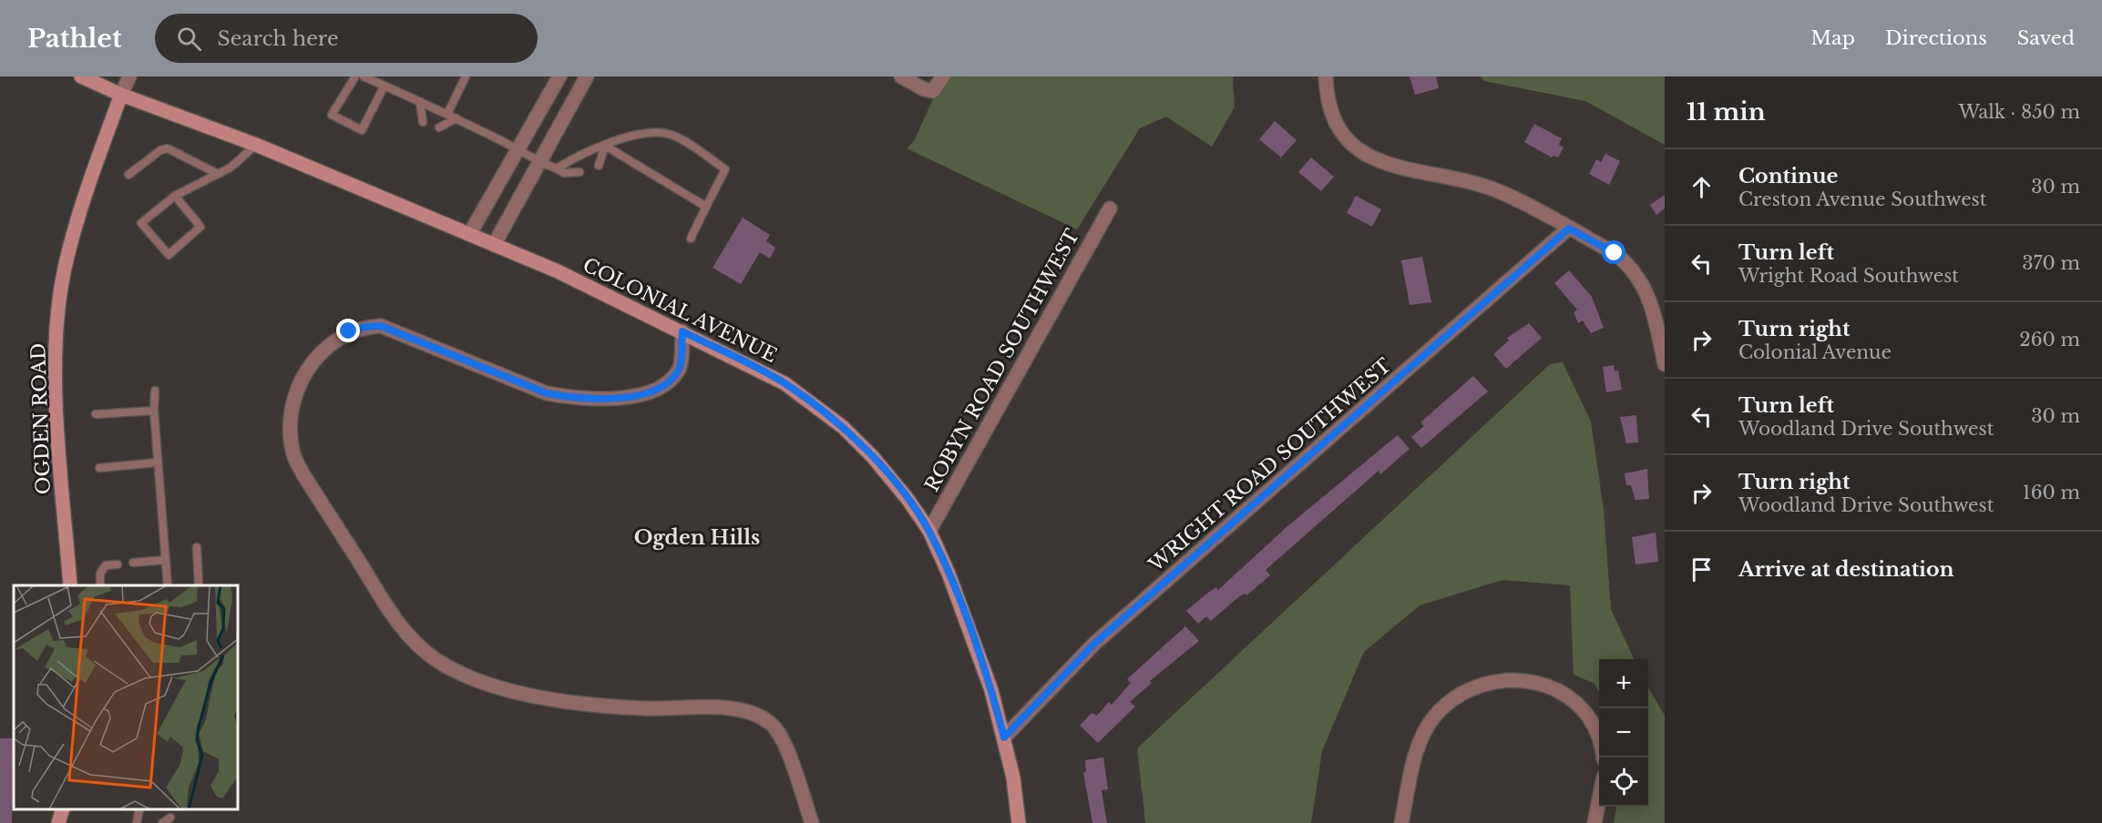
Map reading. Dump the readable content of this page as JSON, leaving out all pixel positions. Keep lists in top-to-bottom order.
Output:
{
  "streets": {
    "main road": ["COLONIAL AVENUE", "OGDEN ROAD"],
    "street": ["ROBYN ROAD SOUTHWEST", "WRIGHT ROAD SOUTHWEST"]
  },
  "crossings": [
    ["COLONIAL AVENUE", "ROBYN ROAD SOUTHWEST"],
    ["COLONIAL AVENUE", "OGDEN ROAD"],
    ["COLONIAL AVENUE", "WRIGHT ROAD SOUTHWEST"]
  ],
  "districts": ["Ogden Hills"],
  "page": {
    "header": "Pathlet",
    "search": "Search here",
    "nav": ["Map", "Directions", "Saved"],
    "heading": ["11 min", "Walk · 850 m"],
    "list": [
      ["Continue", "Creston Avenue Southwest", "30 m"],
      ["Turn left", "Wright Road Southwest", "370 m"],
      ["Turn right", "Colonial Avenue", "260 m"],
      ["Turn left", "Woodland Drive Southwest", "30 m"],
      ["Turn right", "Woodland Drive Southwest", "160 m"],
      "Arrive at destination"
    ],
    "map_buttons": ["+", "−"]
  }
}
